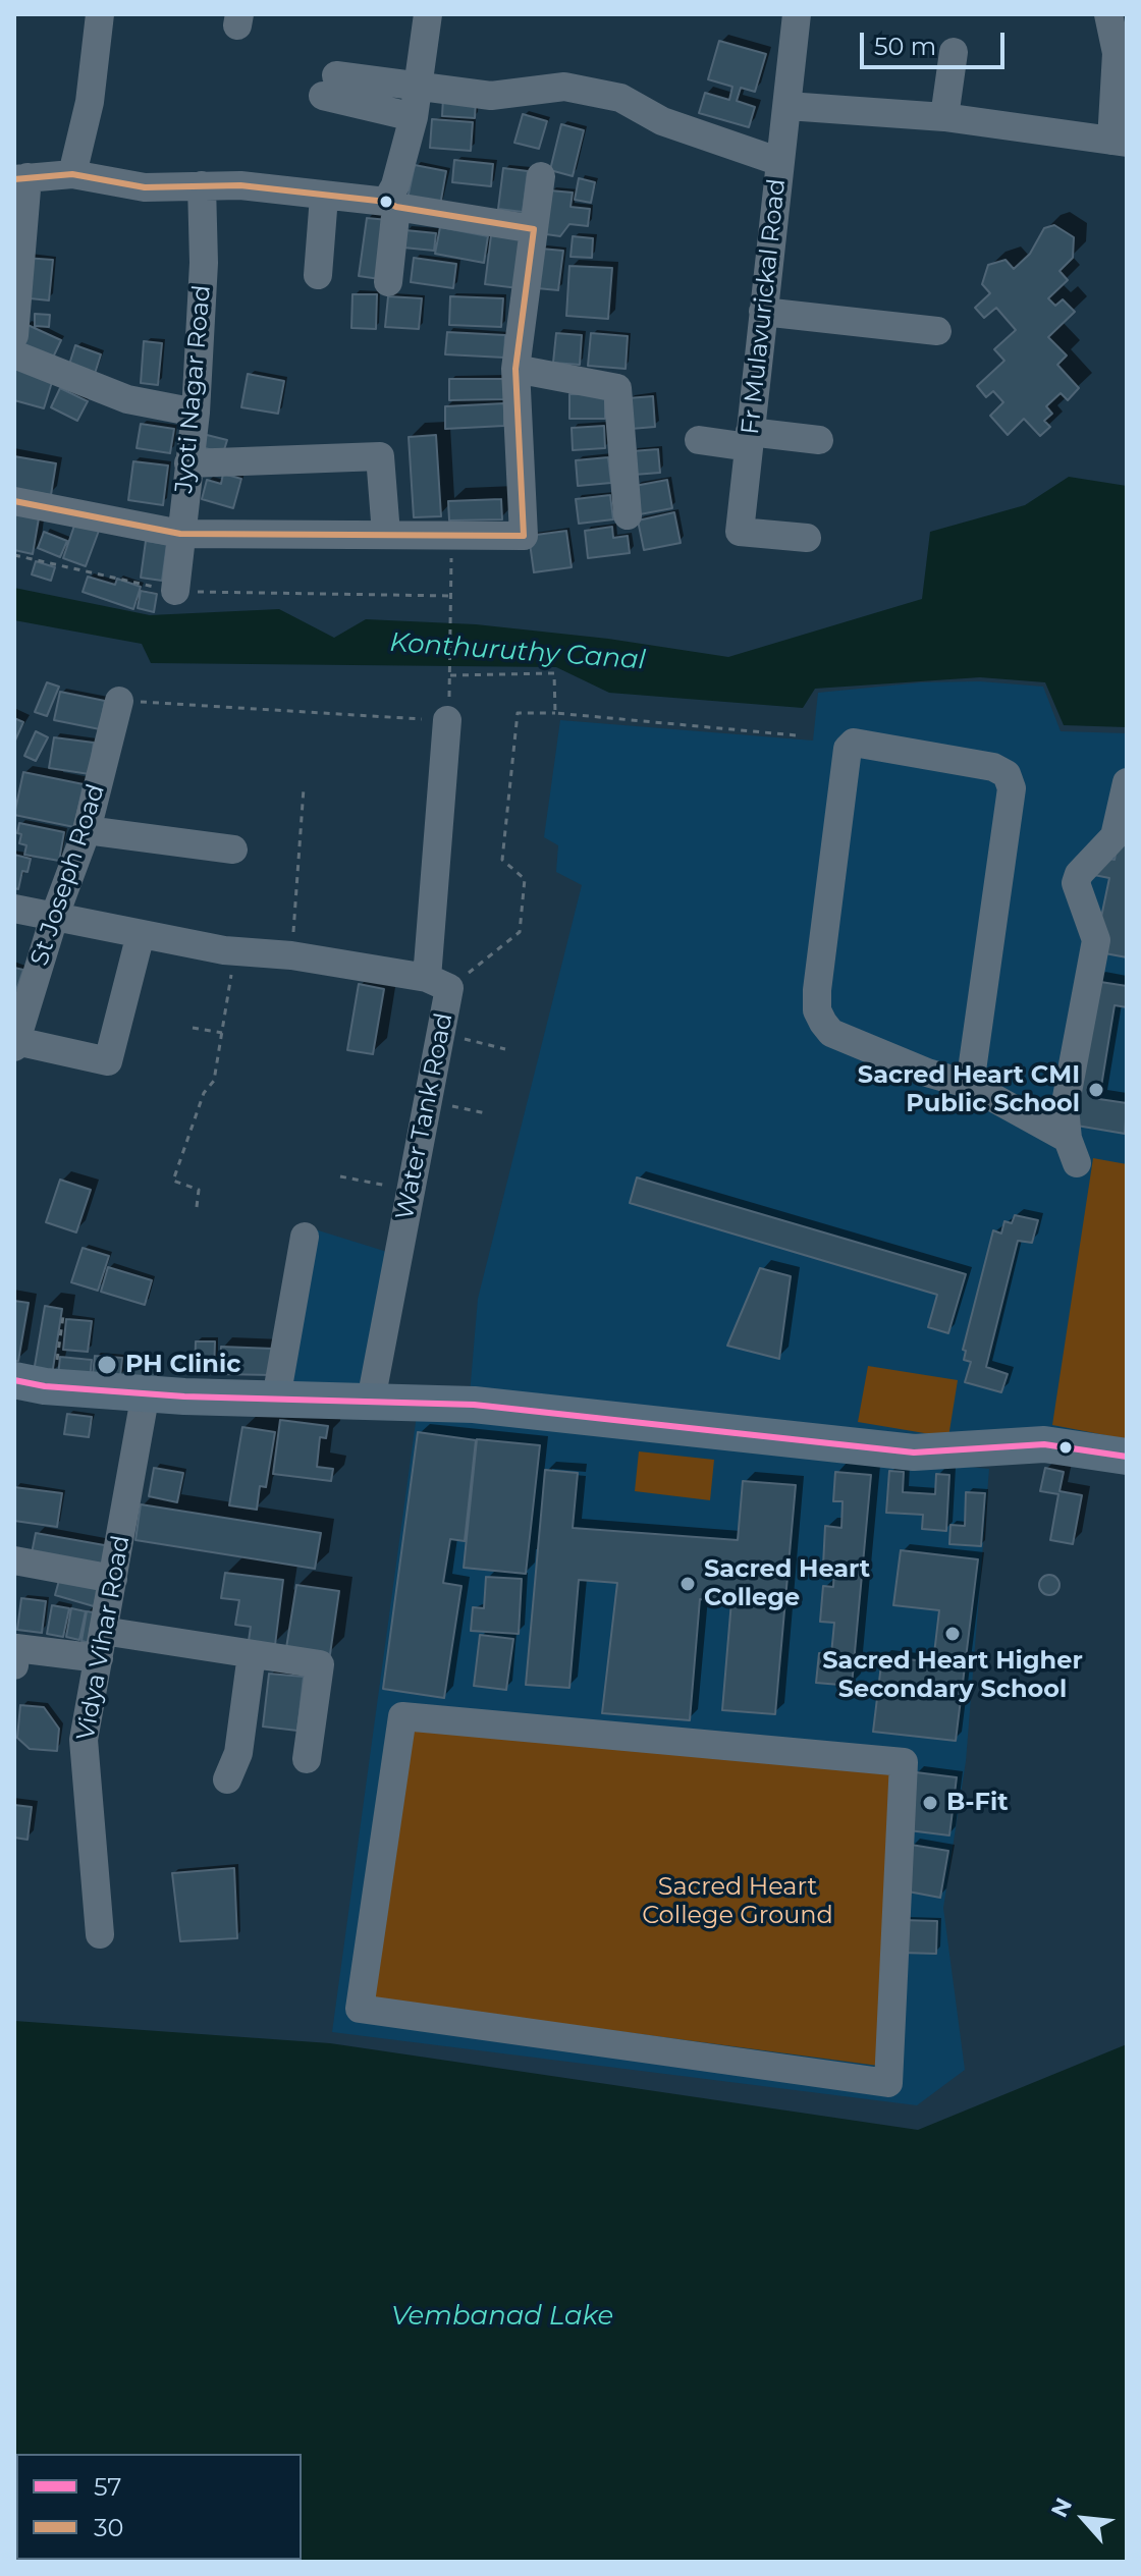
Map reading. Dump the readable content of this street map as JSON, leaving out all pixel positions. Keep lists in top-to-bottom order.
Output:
{
  "streets": {
    "street": [
      "Fr Mulavurickal Road",
      "Jyoti Nagar Road",
      "St Joseph Road",
      "Water Tank Road",
      "Vidya Vihar Road"
    ]
  },
  "crossings": [
    ["St Joseph Road", "Water Tank Road"]
  ],
  "water": ["Konthuruthy Canal", "Vembanad Lake"],
  "parks": ["Sacred Heart College Ground"],
  "places": [
    "Sacred Heart CMI Public School",
    "PH Clinic",
    "Sacred Heart College",
    "Sacred Heart Higher Secondary School",
    "B-Fit"
  ],
  "lines": ["transit line 30", "transit line 57"],
  "legend": ["57", "30"],
  "scale_bar": "50 m",
  "north": "top left"
}
